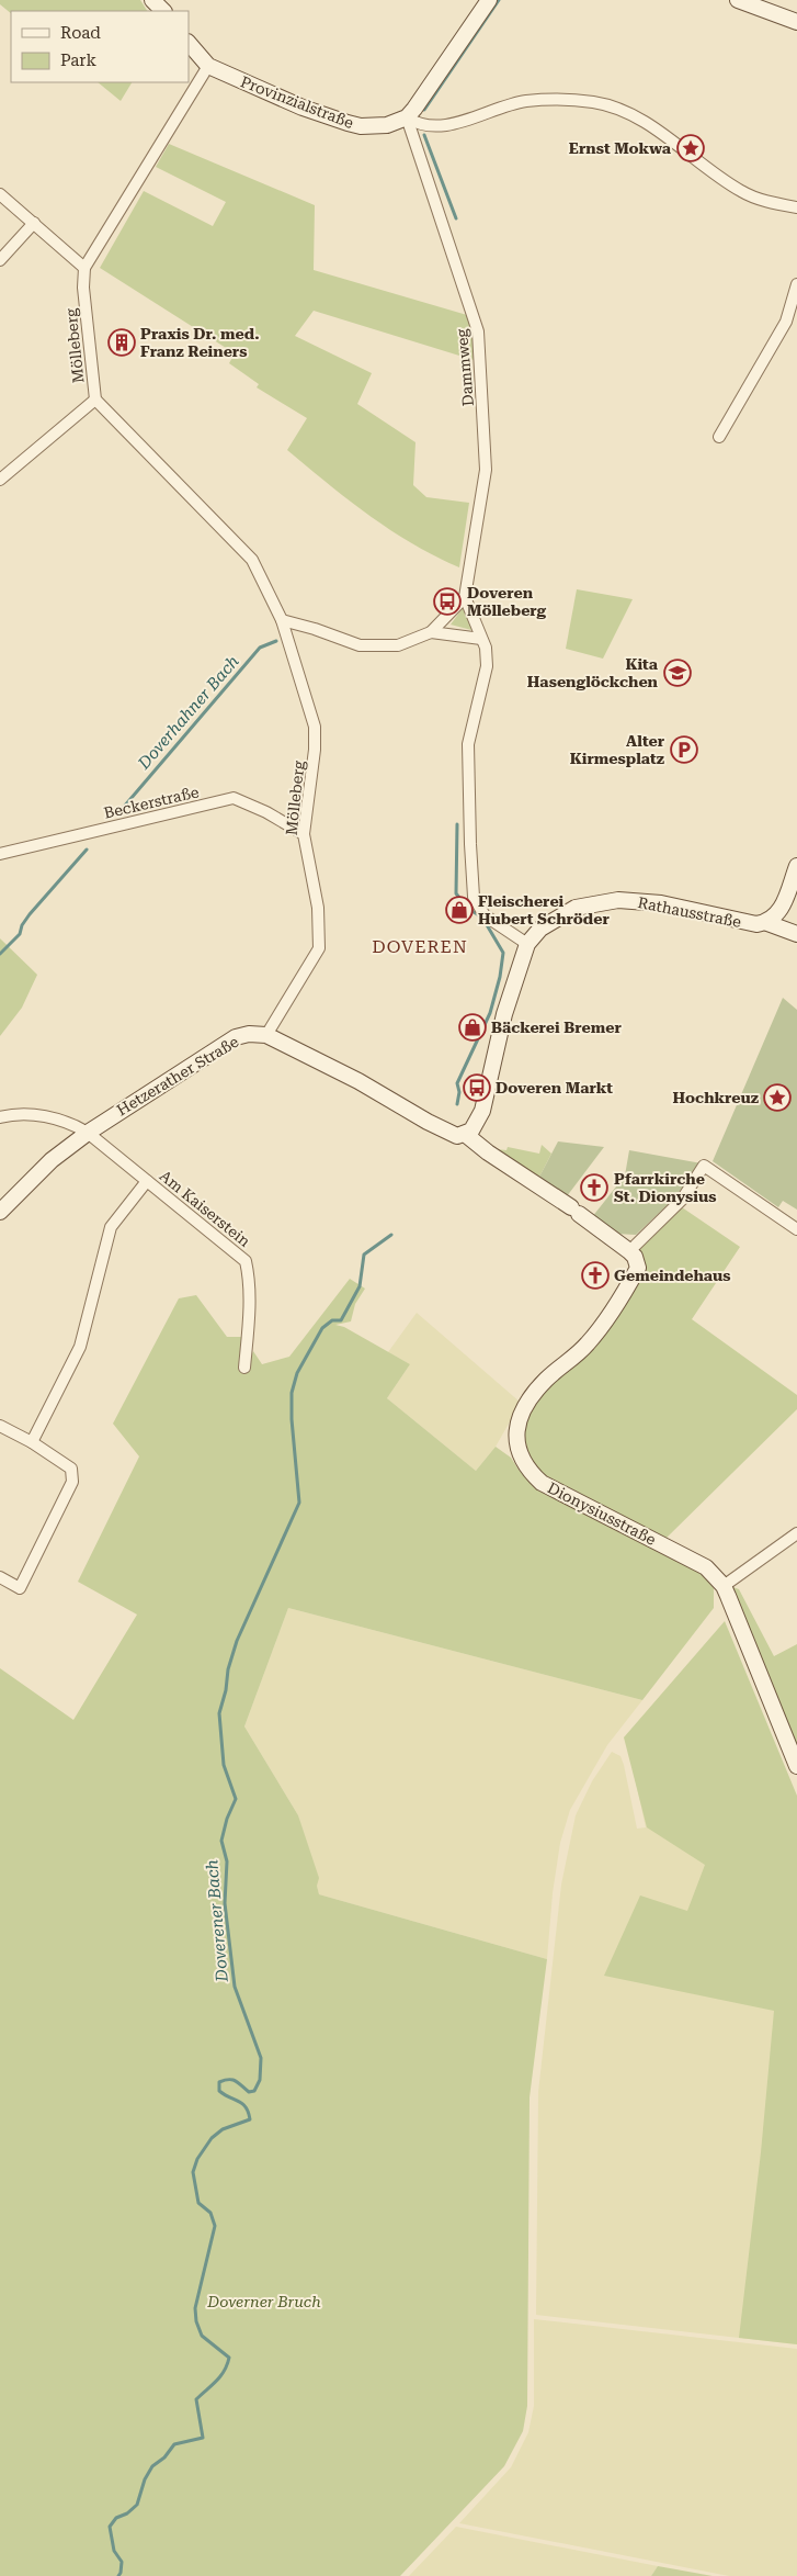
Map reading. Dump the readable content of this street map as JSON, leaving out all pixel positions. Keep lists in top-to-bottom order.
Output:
{
  "streets": {
    "street": [
      "Provinzialstraße",
      "Mölleberg",
      "Dammweg",
      "Beckerstraße",
      "Rathausstraße",
      "Hetzerather Straße",
      "Am Kaiserstein",
      "Dionysiusstraße"
    ]
  },
  "crossings": [
    ["Provinzialstraße", "Dammweg"],
    ["Mölleberg", "Beckerstraße"],
    ["Mölleberg", "Hetzerather Straße"],
    ["Hetzerather Straße", "Am Kaiserstein"]
  ],
  "districts": ["DOVEREN"],
  "water": ["Doverhahner Bach", "Doverener Bach"],
  "parks": ["Doverner Bruch"],
  "places": {
    "place": ["Ernst Mokwa", "Hochkreuz"],
    "building": ["Praxis Dr. med. Franz Reiners"],
    "bus stop": ["Doveren Mölleberg", "Doveren Markt"],
    "school or university": ["Kita Hasenglöckchen"],
    "parking": ["Alter Kirmesplatz"],
    "shop": ["Fleischerei Hubert Schröder", "Bäckerei Bremer"],
    "church": ["Pfarrkirche St. Dionysius", "Gemeindehaus"]
  },
  "legend": ["Road", "Park"]
}
